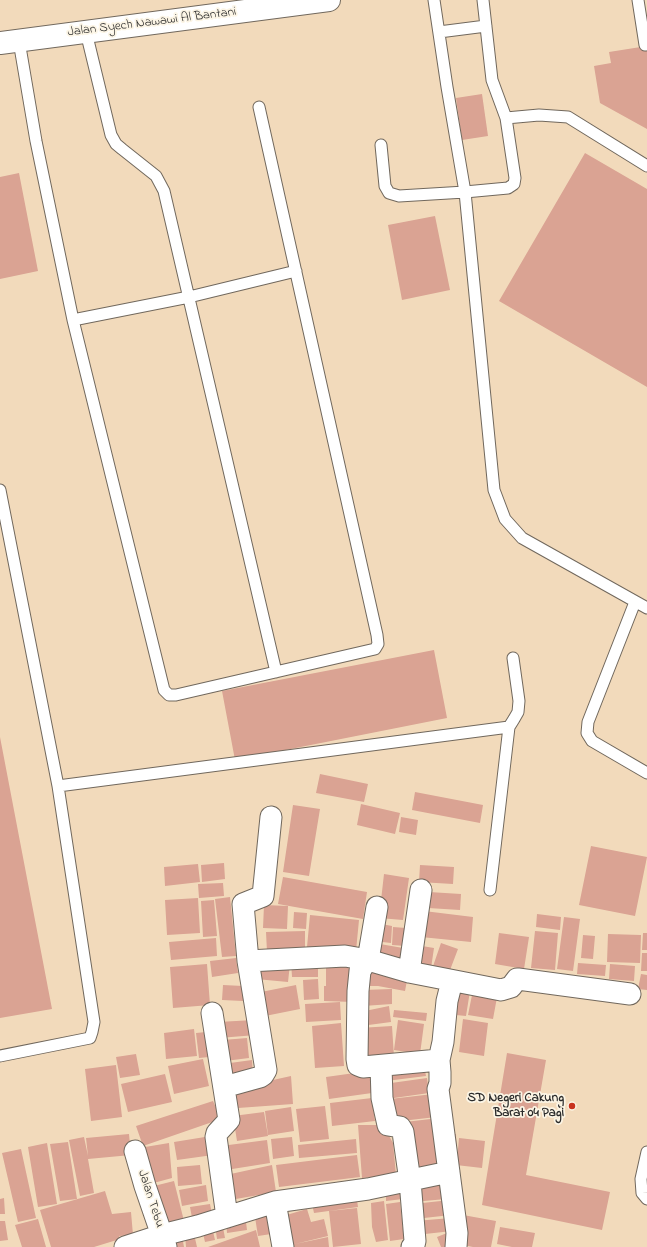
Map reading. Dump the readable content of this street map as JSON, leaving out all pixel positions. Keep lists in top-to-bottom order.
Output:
{
  "streets": {
    "highway": ["Jalan Syech Nawawi Al Bantani"],
    "street": ["Jalan Tebu"]
  },
  "places": ["SD Negeri Cakung Barat 04 Pagi"]
}
